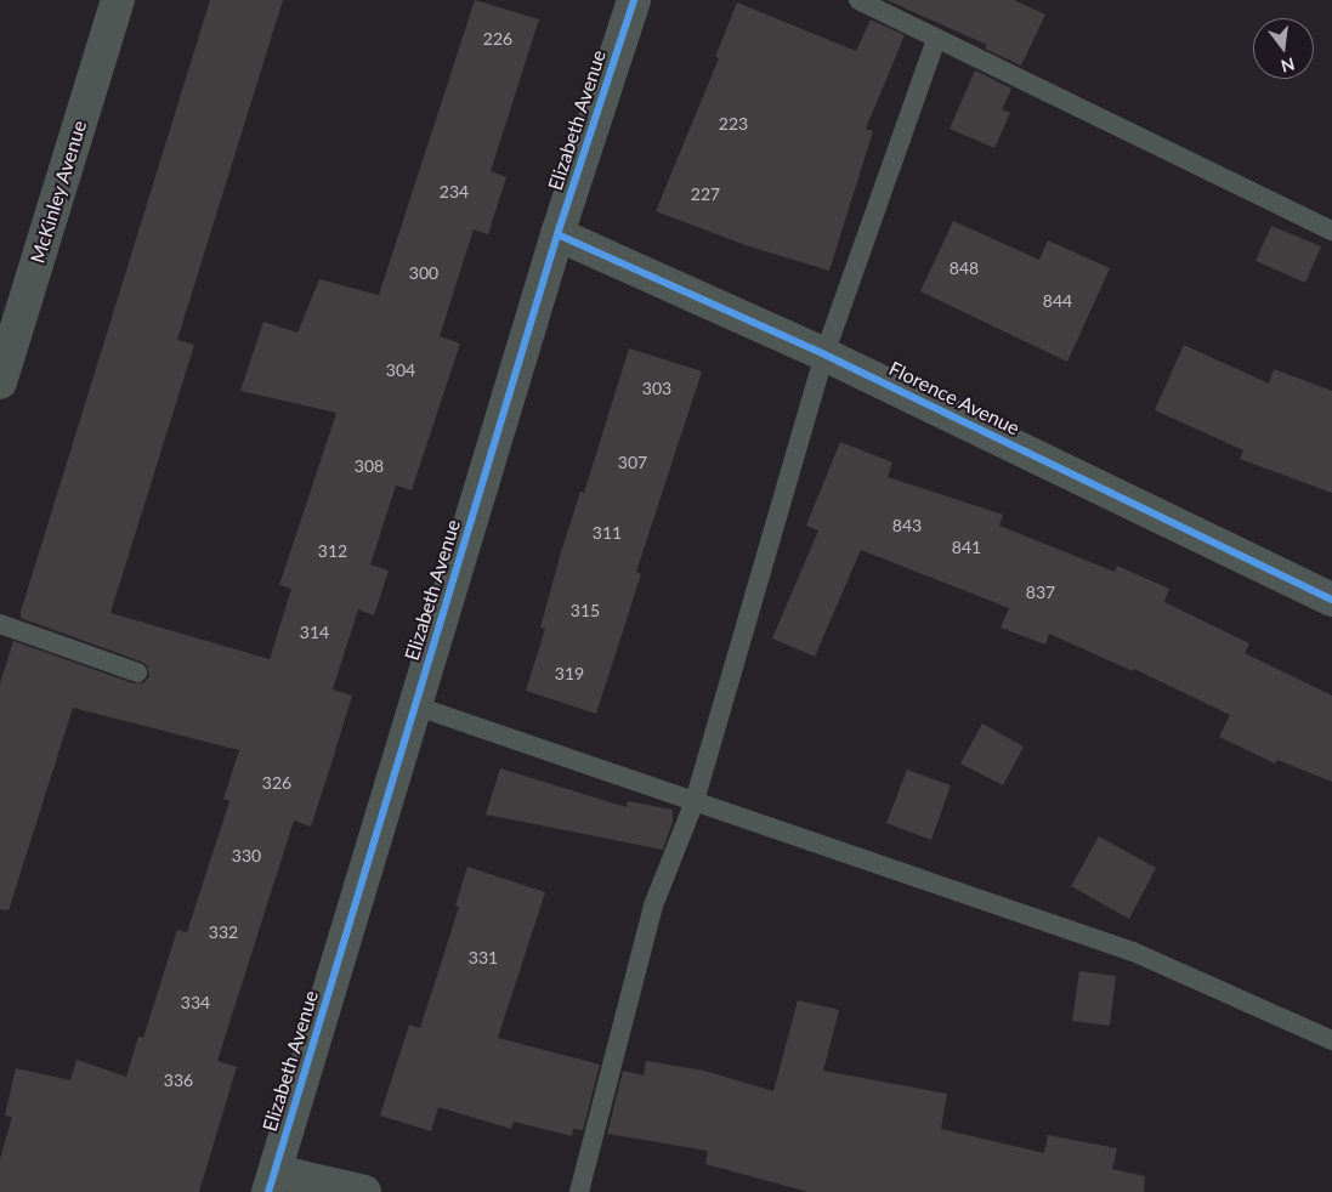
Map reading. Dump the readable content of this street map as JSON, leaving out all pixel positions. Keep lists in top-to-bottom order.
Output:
{
  "streets": {
    "street": ["Elizabeth Avenue", "McKinley Avenue", "Florence Avenue"]
  },
  "crossings": [
    ["Elizabeth Avenue", "Florence Avenue"]
  ],
  "house_numbers": [
    "226",
    "223",
    "234",
    "227",
    "848",
    "300",
    "844",
    "304",
    "303",
    "307",
    "308",
    "843",
    "311",
    "841",
    "312",
    "837",
    "315",
    "314",
    "319",
    "326",
    "330",
    "332",
    "331",
    "334",
    "336"
  ],
  "north": "bottom"
}
